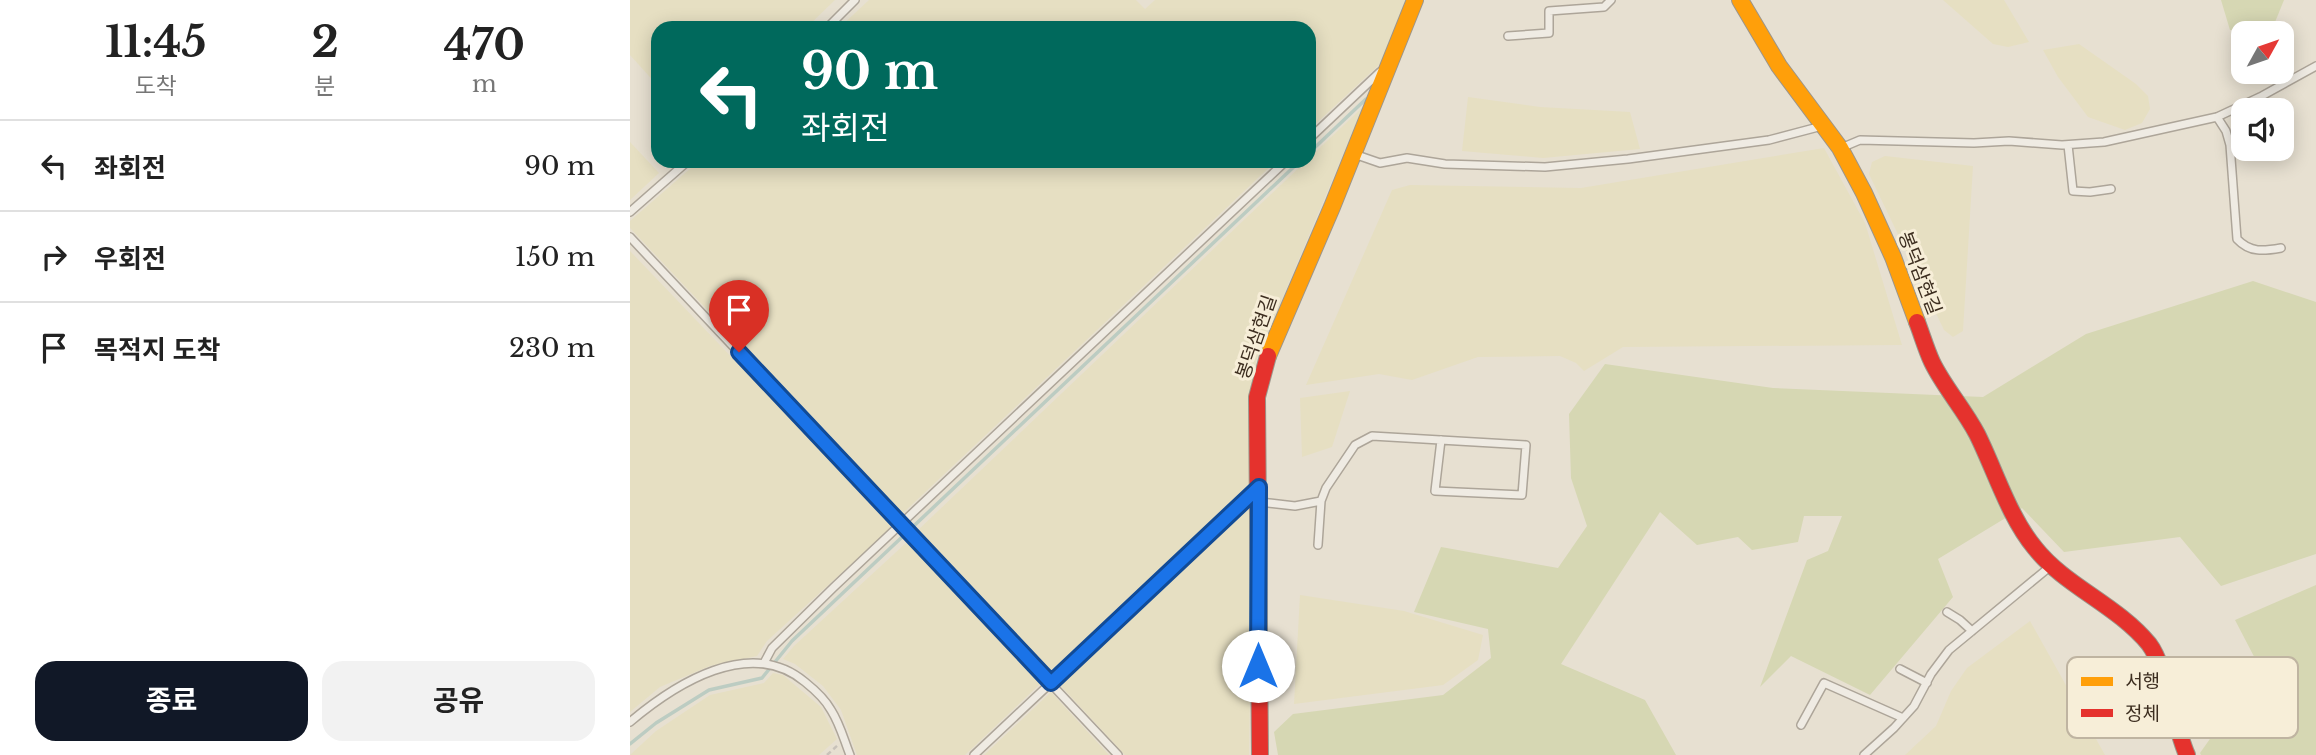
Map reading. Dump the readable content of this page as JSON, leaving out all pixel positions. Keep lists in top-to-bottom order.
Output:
{
  "streets": {
    "street": ["봉덕삼현길"]
  },
  "legend": ["서행", "정체"],
  "north": "top right",
  "page": {
    "eta": [
      "11:45",
      "도착",
      "2",
      "분",
      "470",
      "m"
    ],
    "turn": ["90 m", "좌회전"],
    "list": [
      {
        "name": "좌회전",
        "value": "90 m"
      },
      {
        "name": "우회전",
        "value": "150 m"
      },
      {
        "name": "목적지 도착",
        "value": "230 m"
      }
    ],
    "buttons": ["종료", "공유"]
  }
}
